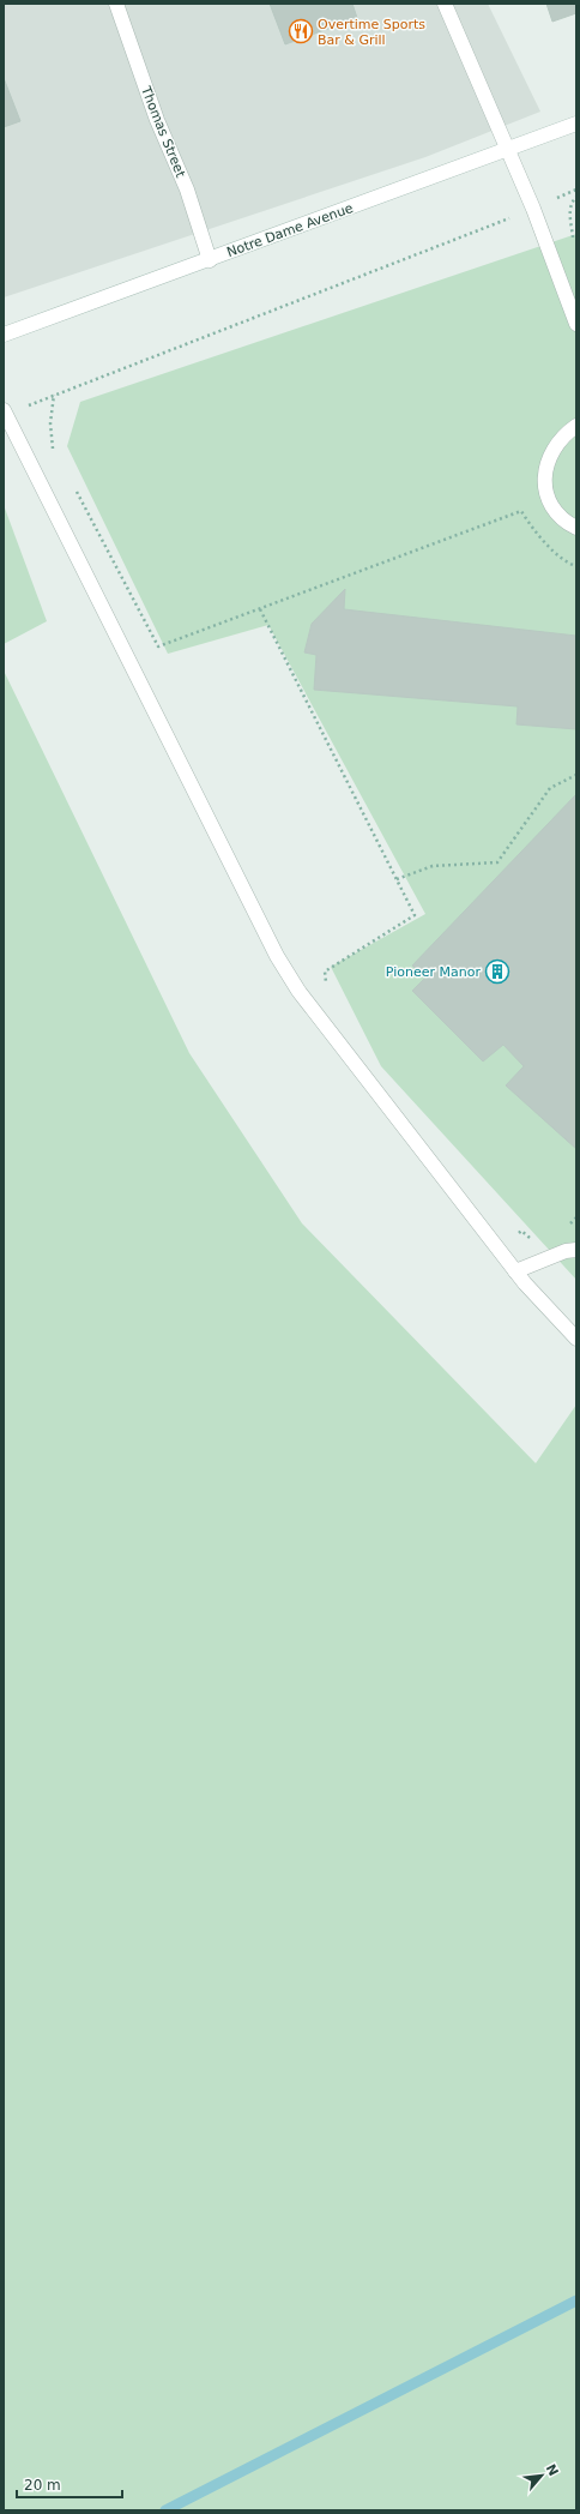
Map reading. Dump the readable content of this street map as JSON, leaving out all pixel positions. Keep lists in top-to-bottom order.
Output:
{
  "streets": {
    "main road": ["Thomas Street", "Notre Dame Avenue"]
  },
  "crossings": [
    ["Thomas Street", "Notre Dame Avenue"]
  ],
  "places": {
    "restaurant": ["Overtime Sports Bar & Grill"],
    "building": ["Pioneer Manor"]
  },
  "scale_bar": "20 m",
  "north": "top right"
}
